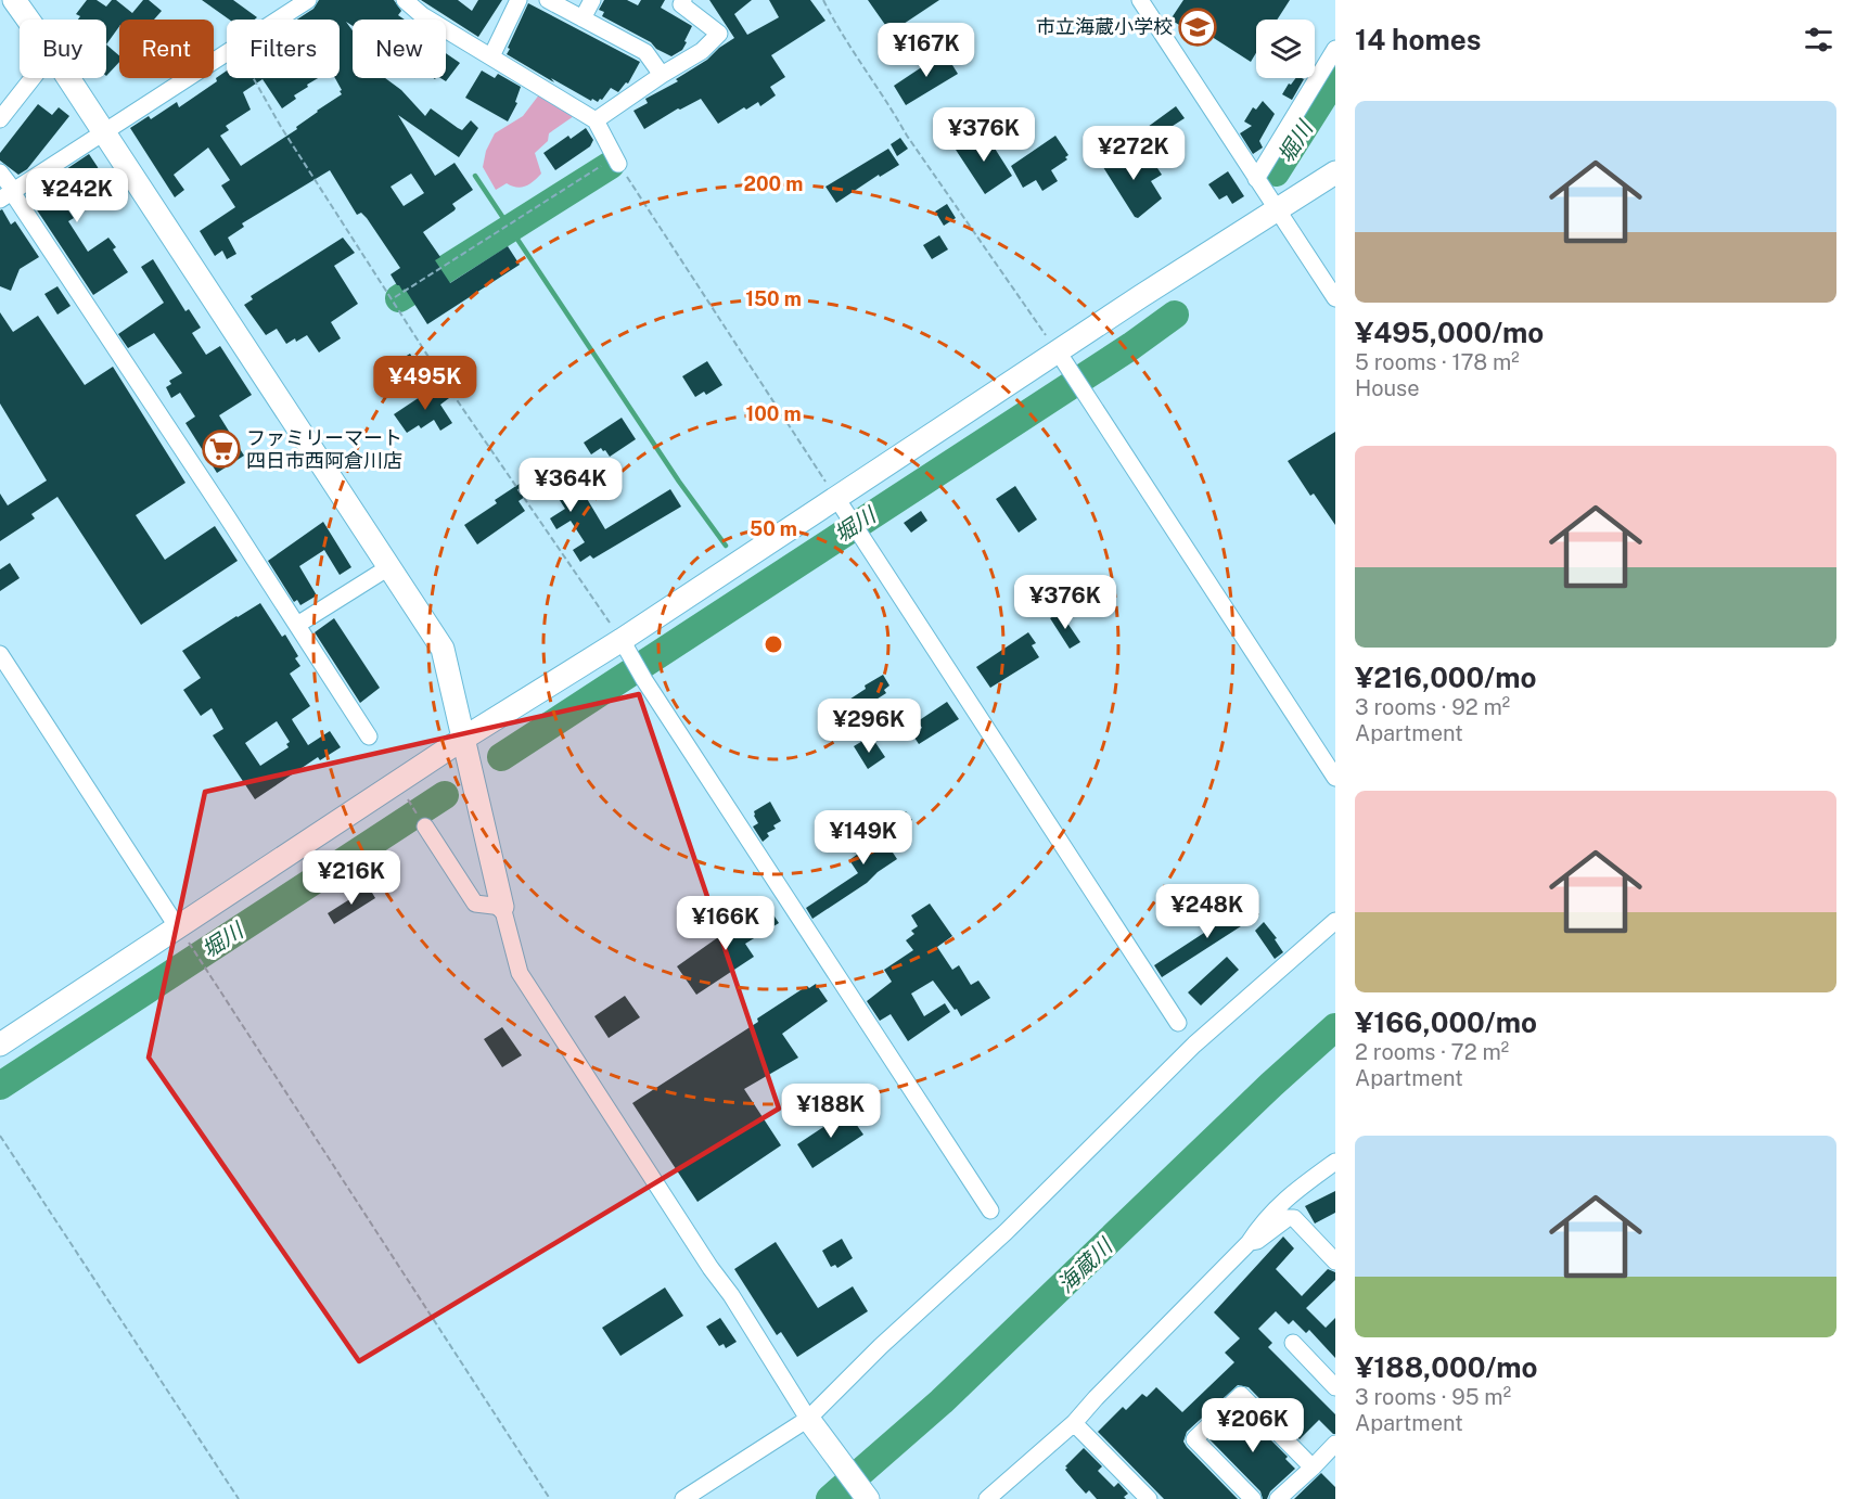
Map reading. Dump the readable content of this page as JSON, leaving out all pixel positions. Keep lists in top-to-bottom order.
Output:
{
  "water": ["堀川", "海蔵川"],
  "places": {
    "school or university": ["市立海蔵小学校"],
    "supermarket": ["ファミリーマート 四日市西阿倉川店"]
  },
  "page": {
    "heading": "14 homes",
    "chip": [
      "Buy",
      "Rent",
      "Filters",
      "New"
    ],
    "price": [
      "¥167K",
      "¥376K",
      "¥272K",
      "¥242K",
      "¥495K",
      "¥364K",
      "¥376K",
      "¥296K",
      "¥149K",
      "¥216K",
      "¥248K",
      "¥166K",
      "¥188K",
      "¥206K"
    ],
    "list": [
      {
        "name": "¥495,000/mo",
        "note": "5 rooms · 178 m² · House"
      },
      {
        "name": "¥216,000/mo",
        "note": "3 rooms · 92 m² · Apartment"
      },
      {
        "name": "¥166,000/mo",
        "note": "2 rooms · 72 m² · Apartment"
      },
      {
        "name": "¥188,000/mo",
        "note": "3 rooms · 95 m² · Apartment"
      }
    ]
  },
  "rings": [
    "200 m",
    "150 m",
    "100 m",
    "50 m"
  ]
}
